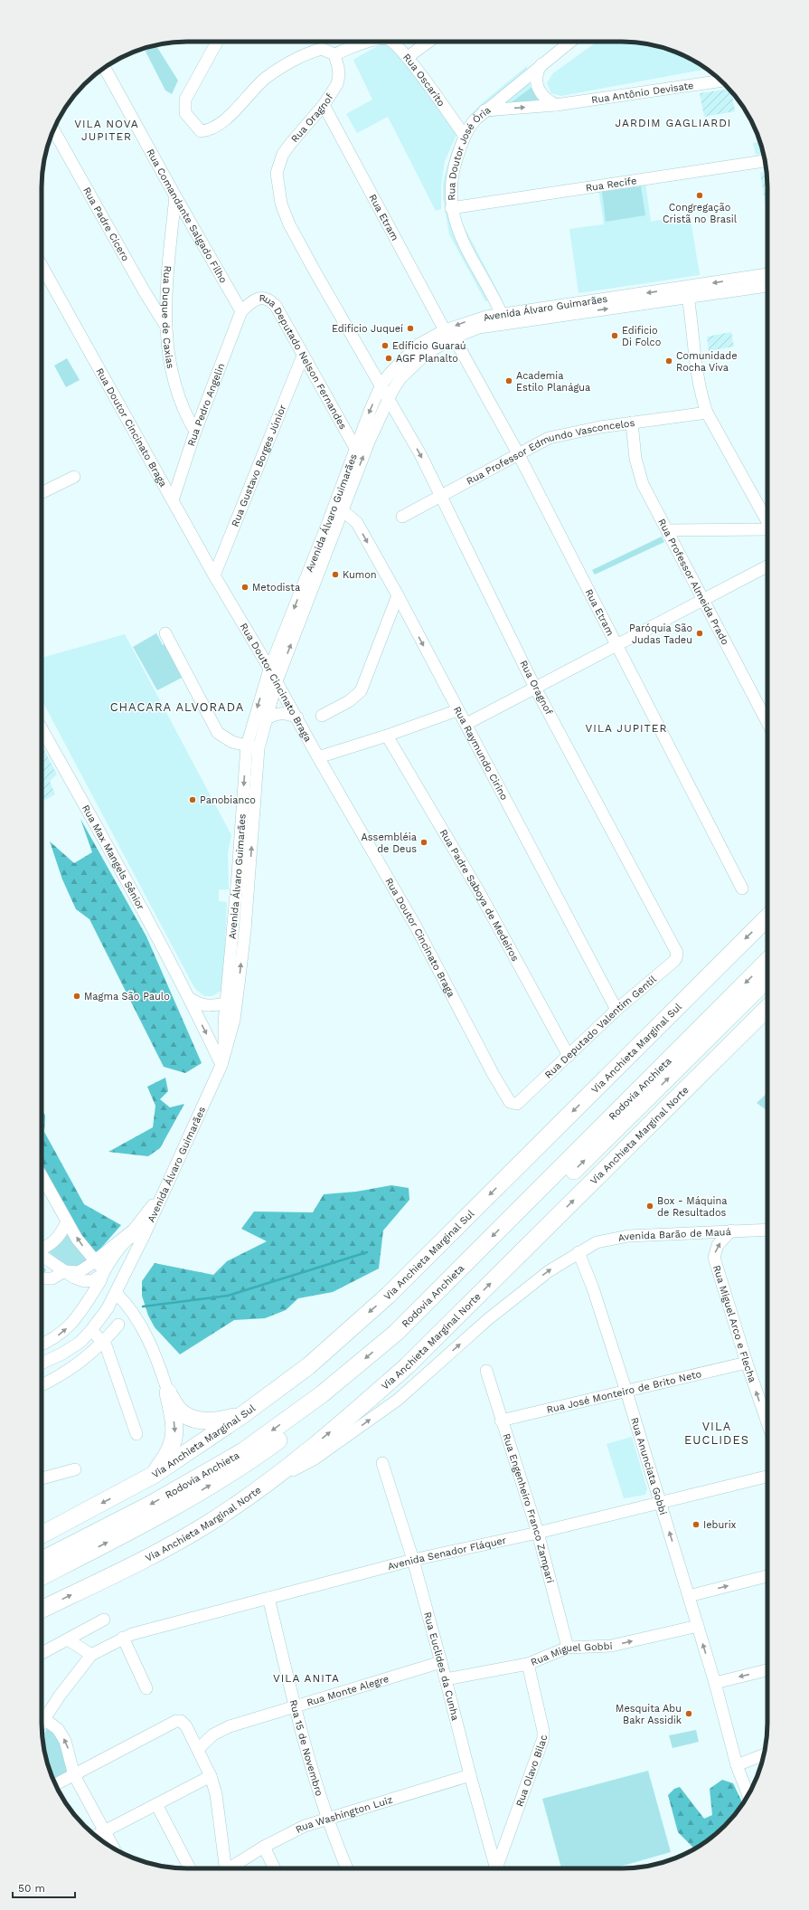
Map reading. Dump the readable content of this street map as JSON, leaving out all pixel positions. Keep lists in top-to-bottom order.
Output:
{
  "streets": {
    "highway": ["Via Anchieta Marginal Sul", "Rodovia Anchieta", "Via Anchieta Marginal Norte"],
    "street": [
      "Rua Oscarito",
      "Rua Antônio Devisate",
      "Rua Oragnof",
      "Rua Doutor José Ória",
      "Rua Recife",
      "Rua Comandante Salgado Filho",
      "Rua Etram",
      "Rua Padre Cícero",
      "Avenida Álvaro Guimarães",
      "Rua Duque de Caxias",
      "Rua Deputado Nelson Fernandes",
      "Rua Pedro Angelin",
      "Rua Doutor Cincinato Braga",
      "Rua Professor Edmundo Vasconcelos",
      "Rua Gustavo Borges Júnior",
      "Rua Professor Almeida Prado",
      "Rua Raymundo Cirino",
      "Rua Max Mangels Sênior",
      "Rua Padre Saboya de Medeiros",
      "Rua Deputado Valentim Gentil",
      "Avenida Barão de Mauá",
      "Rua Miguel Arco e Flecha",
      "Rua José Monteiro de Brito Neto",
      "Rua Anunciata Gobbi",
      "Rua Engenheiro Franco Zampari",
      "Avenida Senador Fláquer",
      "Rua Miguel Gobbi",
      "Rua Euclides da Cunha",
      "Rua Monte Alegre",
      "Rua 15 de Novembro",
      "Rua Olavo Bilac",
      "Rua Washington Luiz"
    ]
  },
  "crossings": [
    ["Rua Oscarito", "Rua Oragnof"],
    ["Rua Oscarito", "Rua Doutor José Ória"],
    ["Rua Antônio Devisate", "Rua Doutor José Ória"],
    ["Rua Oragnof", "Rua Etram"],
    ["Rua Oragnof", "Avenida Álvaro Guimarães"],
    ["Rua Oragnof", "Rua Professor Edmundo Vasconcelos"],
    ["Rua Oragnof", "Rua Deputado Valentim Gentil"],
    ["Rua Doutor José Ória", "Rua Recife"],
    ["Rua Doutor José Ória", "Avenida Álvaro Guimarães"],
    ["Rua Comandante Salgado Filho", "Rua Duque de Caxias"],
    ["Rua Comandante Salgado Filho", "Rua Deputado Nelson Fernandes"],
    ["Rua Comandante Salgado Filho", "Rua Pedro Angelin"],
    ["Rua Etram", "Avenida Álvaro Guimarães"],
    ["Rua Etram", "Rua Professor Edmundo Vasconcelos"],
    ["Rua Padre Cícero", "Rua Duque de Caxias"],
    ["Avenida Álvaro Guimarães", "Rua Deputado Nelson Fernandes"],
    ["Avenida Álvaro Guimarães", "Rua Doutor Cincinato Braga"],
    ["Avenida Álvaro Guimarães", "Rua Raymundo Cirino"],
    ["Avenida Álvaro Guimarães", "Rua Max Mangels Sênior"],
    ["Rua Duque de Caxias", "Rua Pedro Angelin"],
    ["Rua Deputado Nelson Fernandes", "Rua Pedro Angelin"],
    ["Rua Deputado Nelson Fernandes", "Rua Gustavo Borges Júnior"],
    ["Rua Pedro Angelin", "Rua Doutor Cincinato Braga"],
    ["Rua Doutor Cincinato Braga", "Rua Gustavo Borges Júnior"],
    ["Rua Doutor Cincinato Braga", "Rua Deputado Valentim Gentil"],
    ["Rua Professor Edmundo Vasconcelos", "Rua Professor Almeida Prado"],
    ["Rua Raymundo Cirino", "Rua Deputado Valentim Gentil"],
    ["Rua Padre Saboya de Medeiros", "Rua Deputado Valentim Gentil"],
    ["Via Anchieta Marginal Norte", "Avenida Barão de Mauá"],
    ["Avenida Barão de Mauá", "Rua Miguel Arco e Flecha"],
    ["Avenida Barão de Mauá", "Rua Anunciata Gobbi"],
    ["Rua Miguel Arco e Flecha", "Rua José Monteiro de Brito Neto"],
    ["Rua José Monteiro de Brito Neto", "Rua Anunciata Gobbi"],
    ["Rua José Monteiro de Brito Neto", "Rua Engenheiro Franco Zampari"],
    ["Rua Anunciata Gobbi", "Avenida Senador Fláquer"],
    ["Rua Anunciata Gobbi", "Rua Miguel Gobbi"],
    ["Rua Engenheiro Franco Zampari", "Avenida Senador Fláquer"],
    ["Rua Engenheiro Franco Zampari", "Rua Miguel Gobbi"],
    ["Avenida Senador Fláquer", "Rua Euclides da Cunha"],
    ["Avenida Senador Fláquer", "Rua 15 de Novembro"],
    ["Rua Miguel Gobbi", "Rua Euclides da Cunha"],
    ["Rua Miguel Gobbi", "Rua Olavo Bilac"],
    ["Rua Euclides da Cunha", "Rua Monte Alegre"],
    ["Rua Euclides da Cunha", "Rua Washington Luiz"],
    ["Rua Monte Alegre", "Rua 15 de Novembro"],
    ["Rua 15 de Novembro", "Rua Washington Luiz"]
  ],
  "one_way": [
    "Rua Raymundo Cirino",
    "Via Anchieta Marginal Sul",
    "Via Anchieta Marginal Norte",
    "Avenida Barão de Mauá",
    "Rua Miguel Arco e Flecha",
    "Rua Miguel Gobbi"
  ],
  "districts": [
    "JARDIM GAGLIARDI",
    "VILA NOVA JUPITER",
    "CHACARA ALVORADA",
    "VILA JUPITER",
    "VILA EUCLIDES",
    "VILA ANITA"
  ],
  "places": [
    "Congregação Cristã no Brasil",
    "Edifício Juqueí",
    "Edificio Di Folco",
    "Edíficio Guaraú",
    "AGF Planalto",
    "Comunidade Rocha Viva",
    "Academia Estilo Planágua",
    "Kumon",
    "Metodista",
    "Paróquia São Judas Tadeu",
    "Panobianco",
    "Assembléia de Deus",
    "Magma São Paulo",
    "Box - Máquina de Resultados",
    "Ieburix",
    "Mesquita Abu Bakr Assidik"
  ],
  "scale_bar": "50 m"
}
